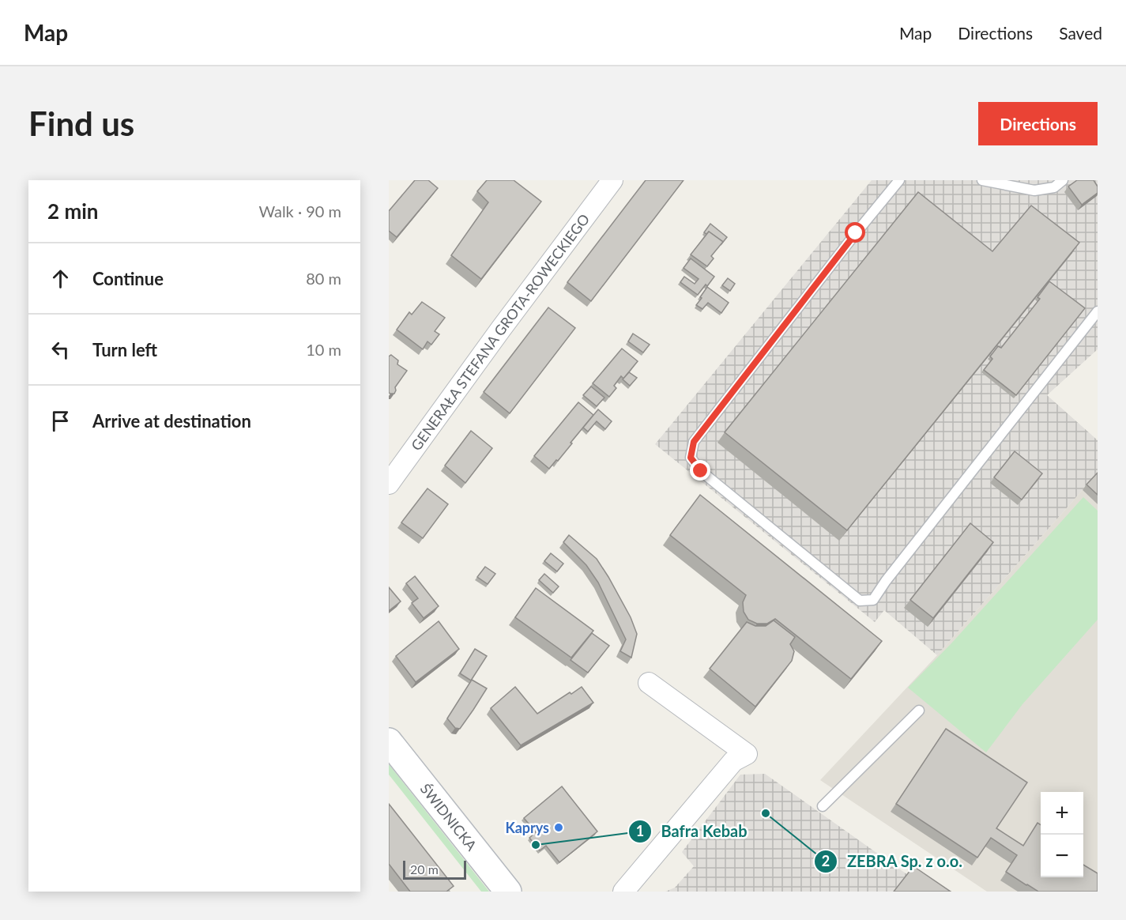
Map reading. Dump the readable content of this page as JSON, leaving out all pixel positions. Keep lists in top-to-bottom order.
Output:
{
  "streets": {
    "street": ["GENERAŁA STEFANA GROTA-ROWECKIEGO", "ŚWIDNICKA"]
  },
  "places": ["ZEBRA Sp. z o.o.", "Kaprys", "Bafra Kebab"],
  "scale_bar": "20 m",
  "page": {
    "header": "Map",
    "nav": ["Map", "Directions", "Saved"],
    "buttons": "Directions",
    "title": "Find us",
    "heading": ["2 min", "Walk · 90 m"],
    "list": [
      ["Continue", "80 m"],
      ["Turn left", "10 m"],
      "Arrive at destination"
    ],
    "map_buttons": ["+", "−"],
    "scale": "20 m"
  }
}
